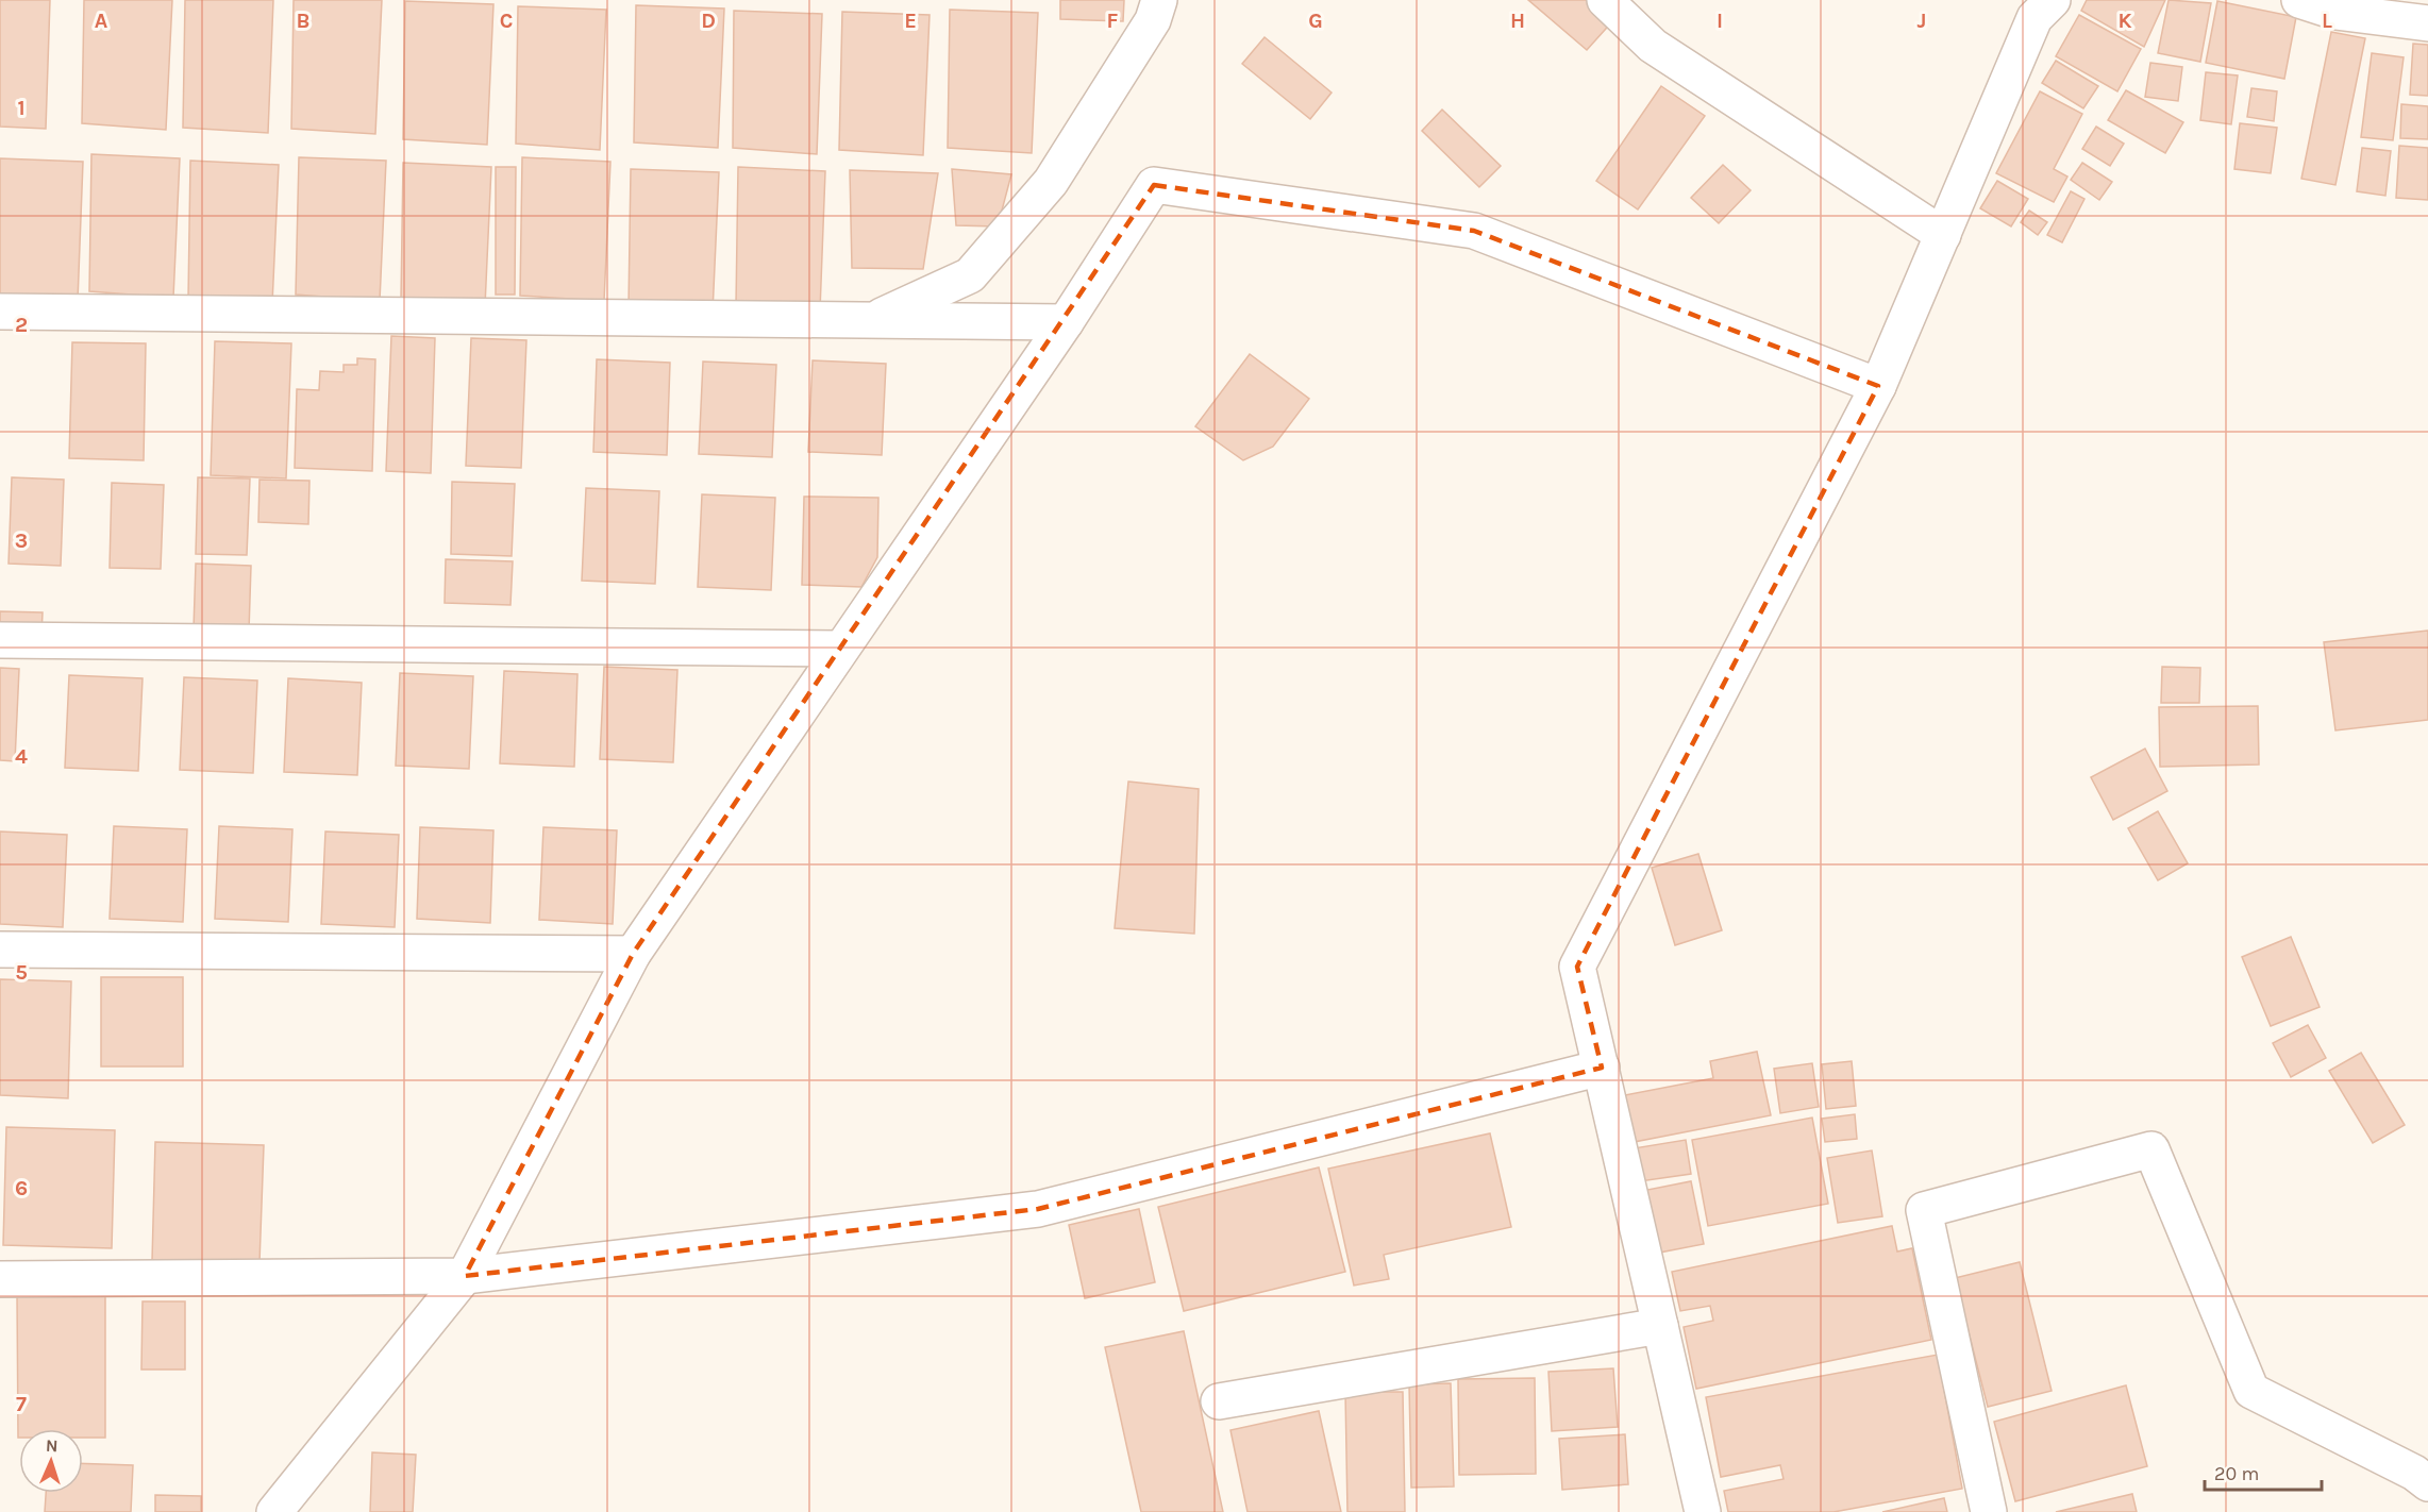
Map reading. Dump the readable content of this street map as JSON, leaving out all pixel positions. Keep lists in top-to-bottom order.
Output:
{
  "scale_bar": "20 m",
  "north": "top",
  "grid": {
    "columns": [
      "A",
      "B",
      "C",
      "D",
      "E",
      "F",
      "G",
      "H",
      "I",
      "J",
      "K",
      "L"
    ],
    "rows": [
      "1",
      "2",
      "3",
      "4",
      "5",
      "6",
      "7"
    ]
  }
}
